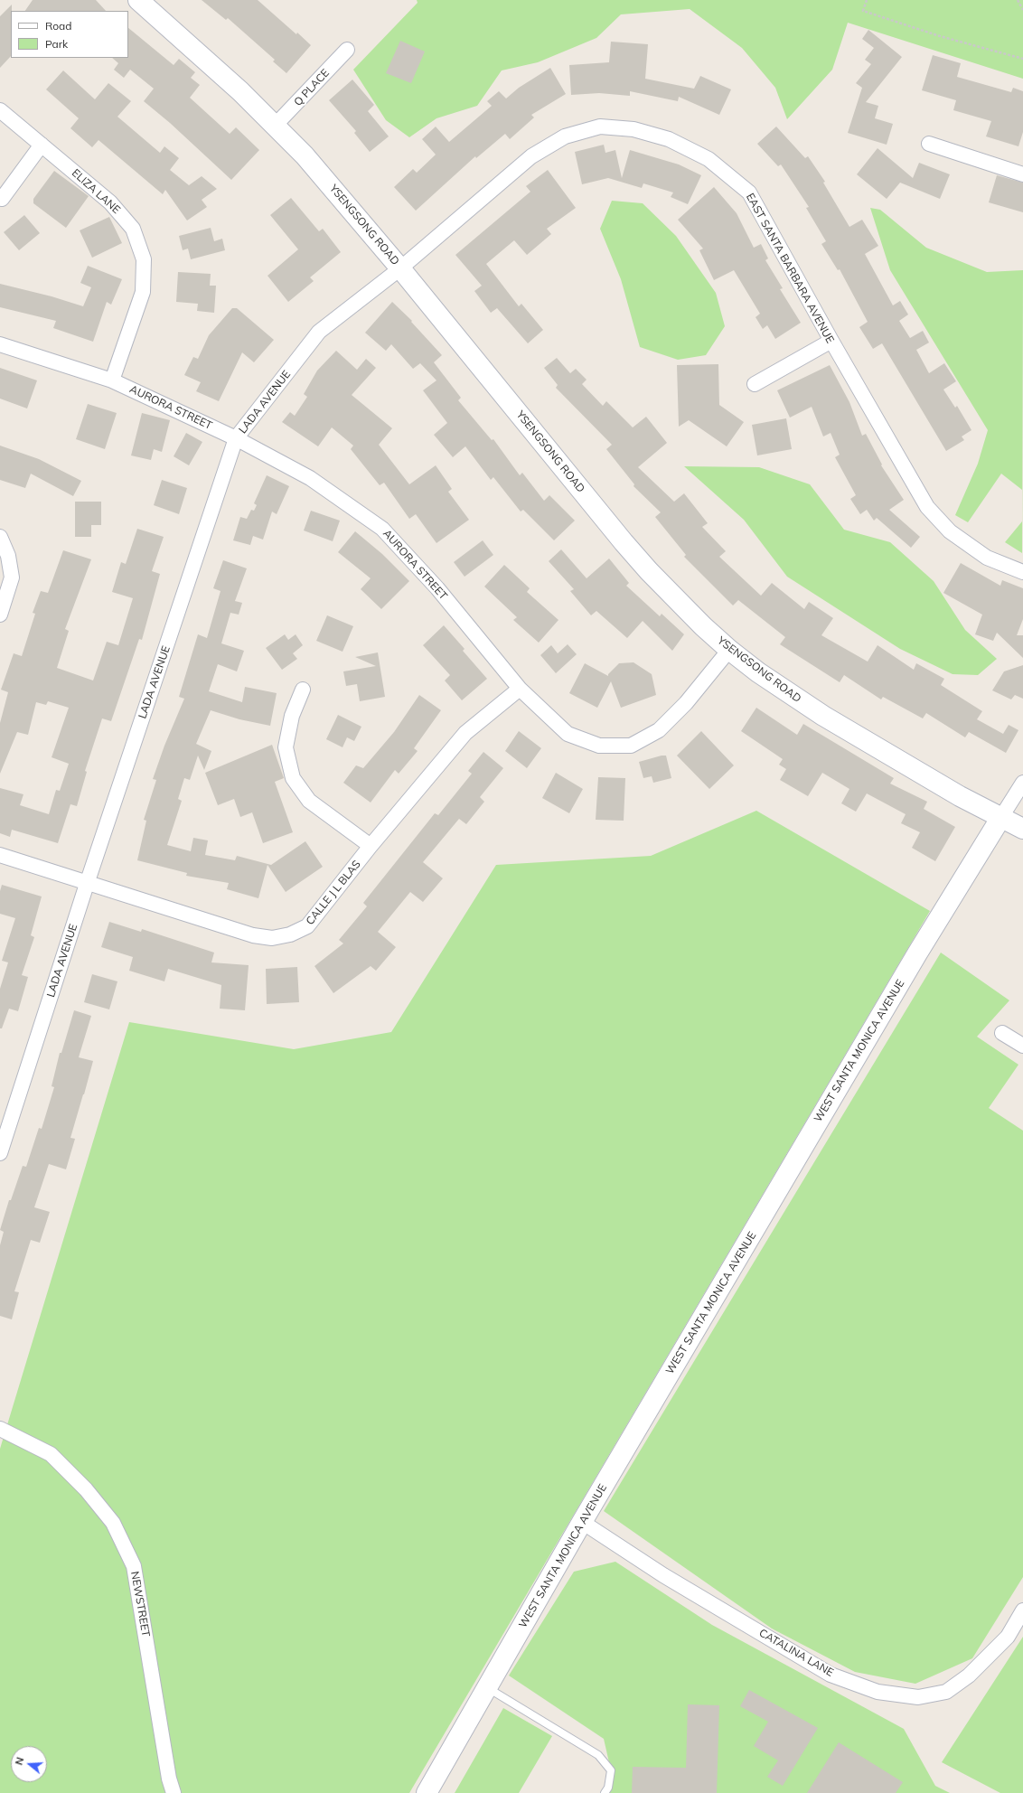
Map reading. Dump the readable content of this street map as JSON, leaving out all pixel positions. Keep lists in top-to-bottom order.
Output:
{
  "streets": {
    "main road": ["YSENGSONG ROAD", "WEST SANTA MONICA AVENUE"],
    "street": [
      "Q PLACE",
      "ELIZA LANE",
      "EAST SANTA BARBARA AVENUE",
      "LADA AVENUE",
      "AURORA STREET",
      "CALLE J L BLAS",
      "NEWSTREET",
      "CATALINA LANE"
    ]
  },
  "crossings": [
    ["Q PLACE", "YSENGSONG ROAD"],
    ["ELIZA LANE", "AURORA STREET"],
    ["YSENGSONG ROAD", "EAST SANTA BARBARA AVENUE"],
    ["YSENGSONG ROAD", "LADA AVENUE"],
    ["YSENGSONG ROAD", "AURORA STREET"],
    ["YSENGSONG ROAD", "WEST SANTA MONICA AVENUE"],
    ["EAST SANTA BARBARA AVENUE", "LADA AVENUE"],
    ["LADA AVENUE", "AURORA STREET"],
    ["LADA AVENUE", "CALLE J L BLAS"],
    ["AURORA STREET", "CALLE J L BLAS"],
    ["WEST SANTA MONICA AVENUE", "CATALINA LANE"]
  ],
  "legend": ["Road", "Park"],
  "north": "left"
}
